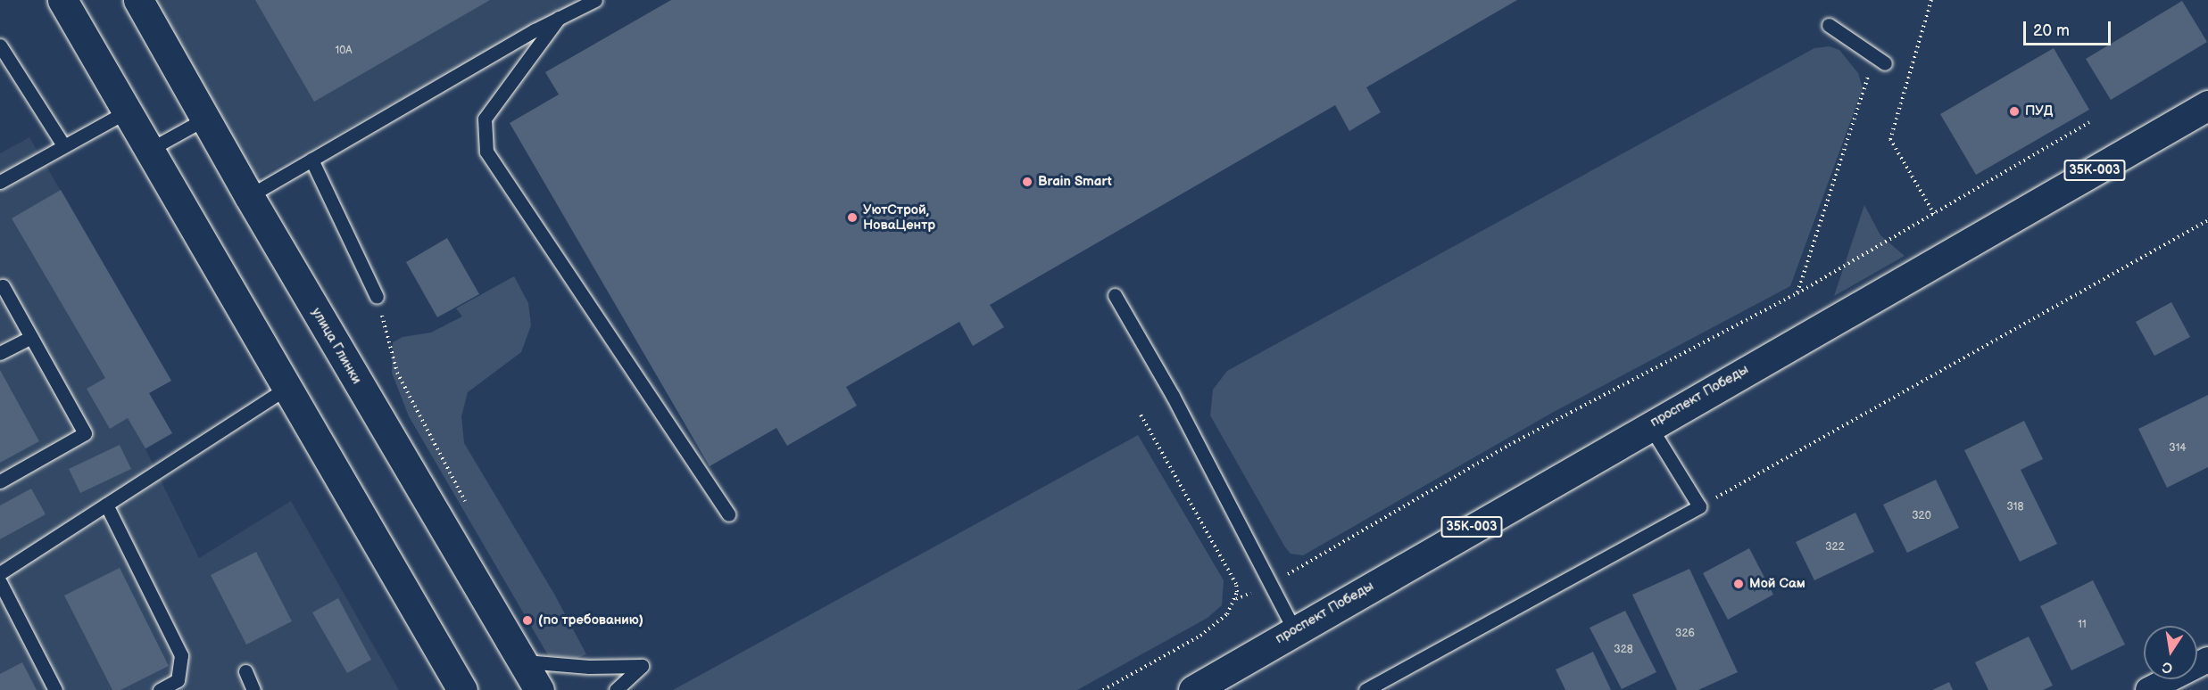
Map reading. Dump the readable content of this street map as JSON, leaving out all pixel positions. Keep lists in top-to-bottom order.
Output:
{
  "streets": {
    "main road": ["35К-003", "улица Глинки", "проспект Победы"]
  },
  "places": [
    "ПУД",
    "Brain Smart",
    "УютСтрой, НоваЦентр",
    "Мой Сам",
    "(по требованию)"
  ],
  "house_numbers": [
    "10А",
    "314",
    "318",
    "320",
    "322",
    "11",
    "326",
    "328"
  ],
  "scale_bar": "20 m",
  "north": "bottom"
}
